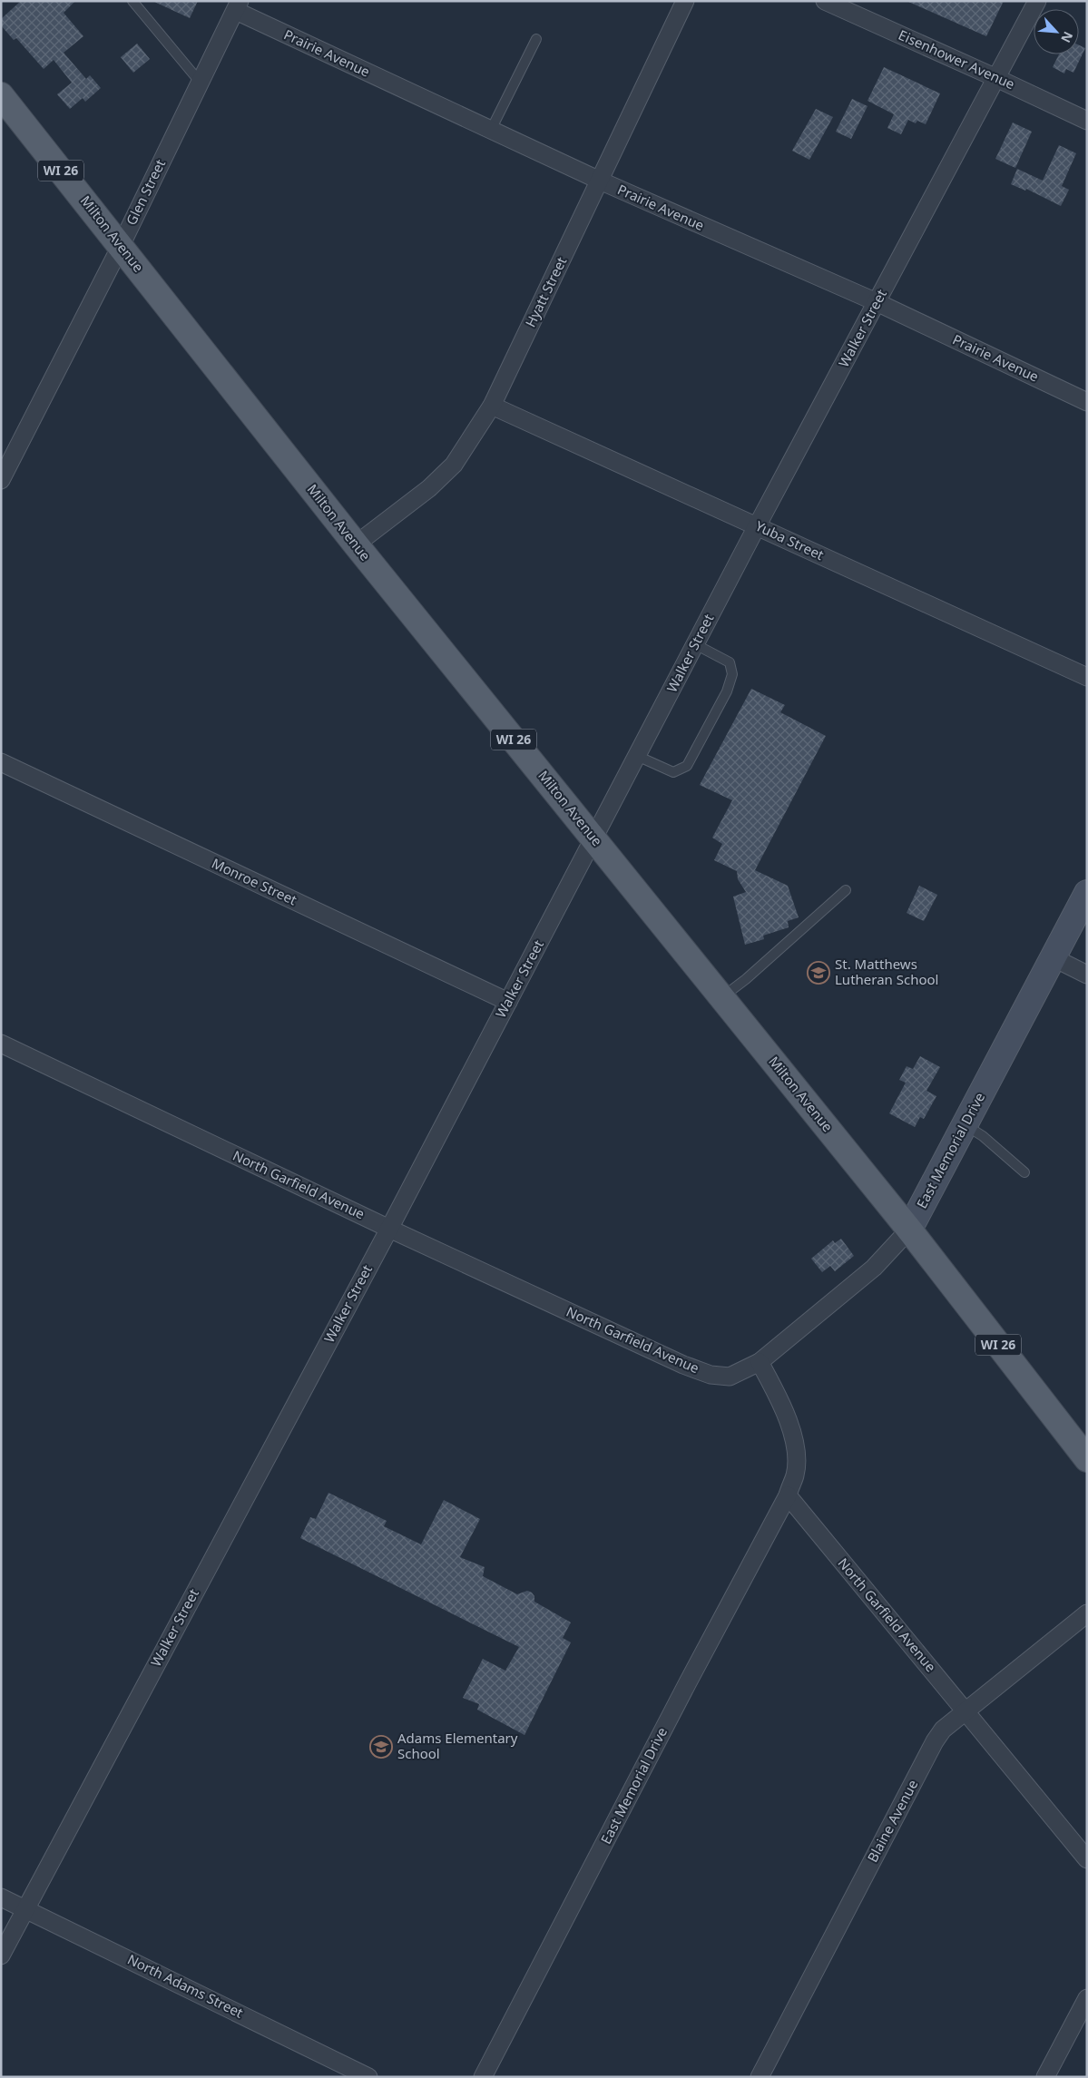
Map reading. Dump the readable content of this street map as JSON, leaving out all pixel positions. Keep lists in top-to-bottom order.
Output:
{
  "streets": {
    "main road": ["WI 26", "Milton Avenue", "East Memorial Drive"],
    "street": [
      "Prairie Avenue",
      "Eisenhower Avenue",
      "Glen Street",
      "Hyatt Street",
      "Walker Street",
      "Yuba Street",
      "Monroe Street",
      "North Garfield Avenue",
      "Blaine Avenue",
      "North Adams Street"
    ]
  },
  "crossings": [
    ["Prairie Avenue", "Glen Street"],
    ["Prairie Avenue", "Hyatt Street"],
    ["Prairie Avenue", "Walker Street"],
    ["Eisenhower Avenue", "Walker Street"],
    ["Glen Street", "Milton Avenue"],
    ["Milton Avenue", "Hyatt Street"],
    ["Milton Avenue", "Walker Street"],
    ["Milton Avenue", "East Memorial Drive"],
    ["Hyatt Street", "Yuba Street"],
    ["Walker Street", "Yuba Street"],
    ["Walker Street", "Monroe Street"],
    ["Walker Street", "North Garfield Avenue"],
    ["Walker Street", "North Adams Street"],
    ["East Memorial Drive", "North Garfield Avenue"],
    ["North Garfield Avenue", "Blaine Avenue"]
  ],
  "places": {
    "school or university": ["St. Matthews Lutheran School", "Adams Elementary School"]
  },
  "north": "bottom right"
}
